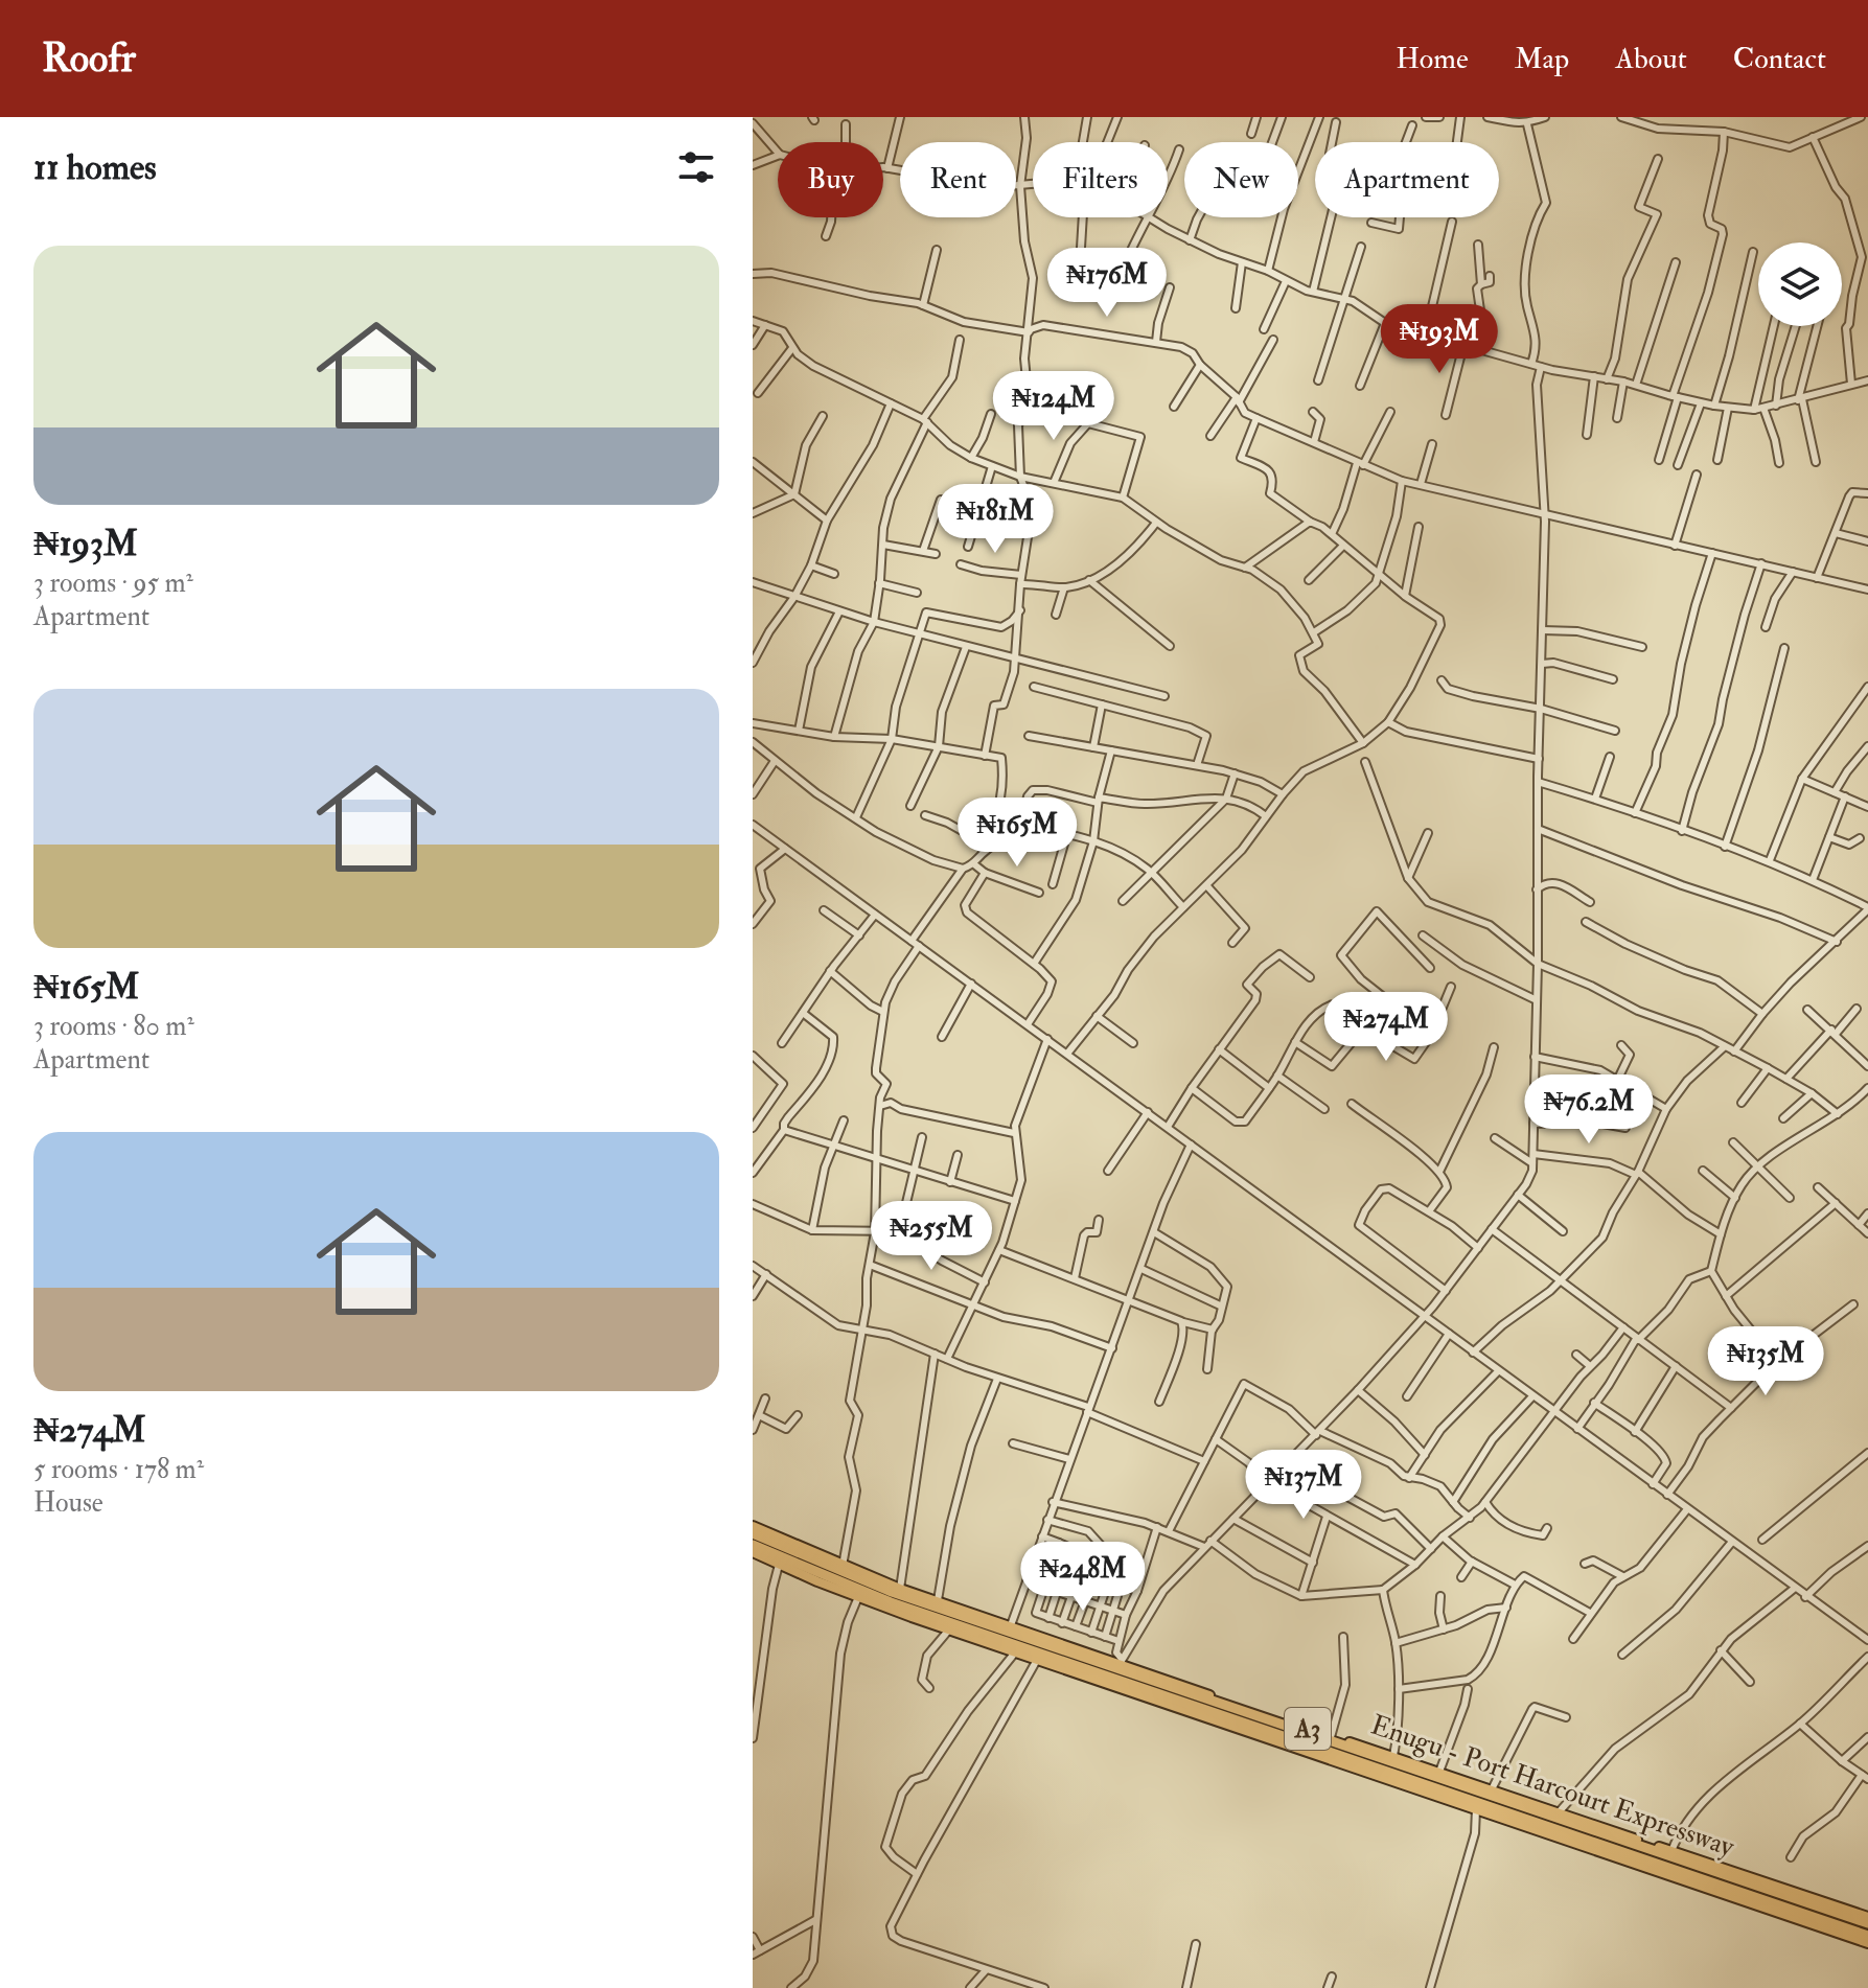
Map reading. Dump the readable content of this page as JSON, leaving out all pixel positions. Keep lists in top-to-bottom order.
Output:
{
  "streets": {
    "highway": ["A3", "Enugu - Port Harcourt Expressway"]
  },
  "page": {
    "header": "Roofr",
    "nav": [
      "Home",
      "Map",
      "About",
      "Contact"
    ],
    "heading": "11 homes",
    "chip": [
      "Buy",
      "Rent",
      "Filters",
      "New",
      "Apartment"
    ],
    "list": [
      {
        "name": "₦193M",
        "note": "3 rooms · 95 m² · Apartment"
      },
      {
        "name": "₦165M",
        "note": "3 rooms · 80 m² · Apartment"
      },
      {
        "name": "₦274M",
        "note": "5 rooms · 178 m² · House"
      }
    ],
    "price": [
      "₦176M",
      "₦193M",
      "₦124M",
      "₦181M",
      "₦165M",
      "₦274M",
      "₦76.2M",
      "₦255M",
      "₦135M",
      "₦137M",
      "₦248M"
    ]
  }
}
